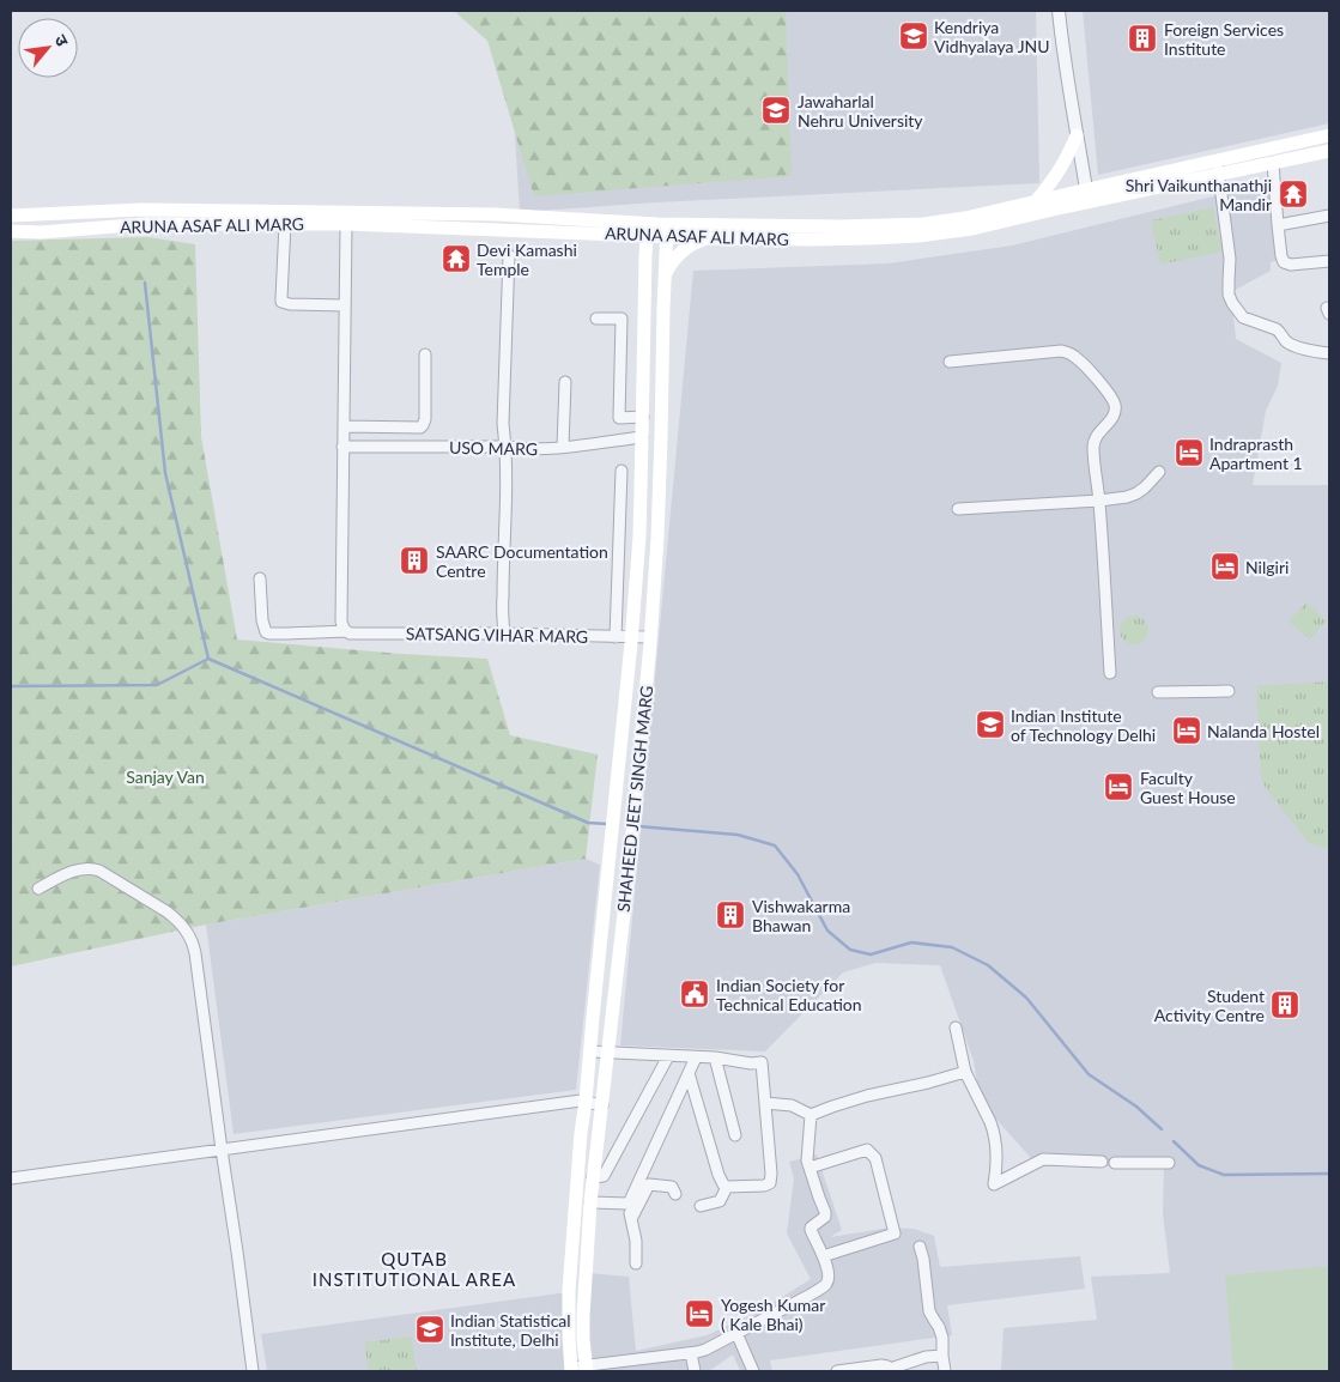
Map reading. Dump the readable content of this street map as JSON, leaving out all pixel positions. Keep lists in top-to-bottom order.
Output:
{
  "streets": {
    "main road": ["ARUNA ASAF ALI MARG", "SHAHEED JEET SINGH MARG"],
    "street": ["USO MARG", "SATSANG VIHAR MARG"]
  },
  "crossings": [
    ["ARUNA ASAF ALI MARG", "SHAHEED JEET SINGH MARG"],
    ["USO MARG", "SHAHEED JEET SINGH MARG"],
    ["SATSANG VIHAR MARG", "SHAHEED JEET SINGH MARG"]
  ],
  "districts": ["QUTAB INSTITUTIONAL AREA"],
  "parks": ["Sanjay Van"],
  "places": {
    "school or university": [
      "Kendriya Vidhyalaya JNU",
      "Jawaharlal Nehru University",
      "Indian Institute of Technology Delhi",
      "Indian Statistical Institute, Delhi"
    ],
    "building": [
      "Foreign Services Institute",
      "SAARC Documentation Centre",
      "Vishwakarma Bhawan",
      "Student Activity Centre"
    ],
    "temple": ["Shri Vaikunthanathji Mandir", "Devi Kamashi Temple"],
    "hotel": [
      "Indraprasth Apartment 1",
      "Nilgiri",
      "Nalanda Hostel",
      "Faculty Guest House",
      "Yogesh Kumar ( Kale Bhai)"
    ],
    "public building": ["Indian Society for Technical Education"]
  },
  "north": "top right"
}
